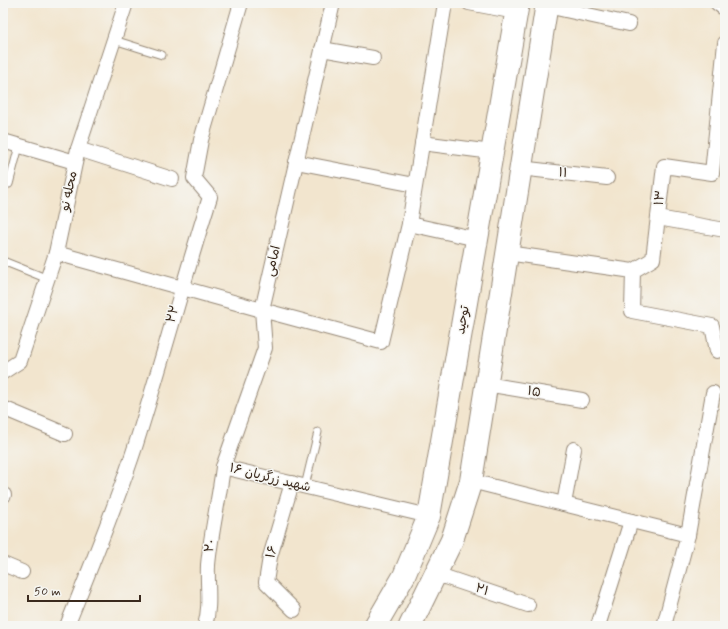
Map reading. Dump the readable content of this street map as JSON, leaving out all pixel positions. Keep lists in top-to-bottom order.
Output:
{
  "streets": {
    "main road": ["توحید"],
    "street": [
      "۱۱",
      "محله نو",
      "۱۳",
      "امامی",
      "۲۲",
      "۱۵",
      "۱۶ شهید زرگریان",
      "۲۰",
      "۱۶",
      "۲۱"
    ]
  },
  "crossings": [
    ["امامی", "۱۶ شهید زرگریان"],
    ["توحید", "۱۶ شهید زرگریان"],
    ["۱۶ شهید زرگریان", "۲۰"],
    ["۱۶ شهید زرگریان", "۱۶"]
  ],
  "scale_bar": "50 m"
}
